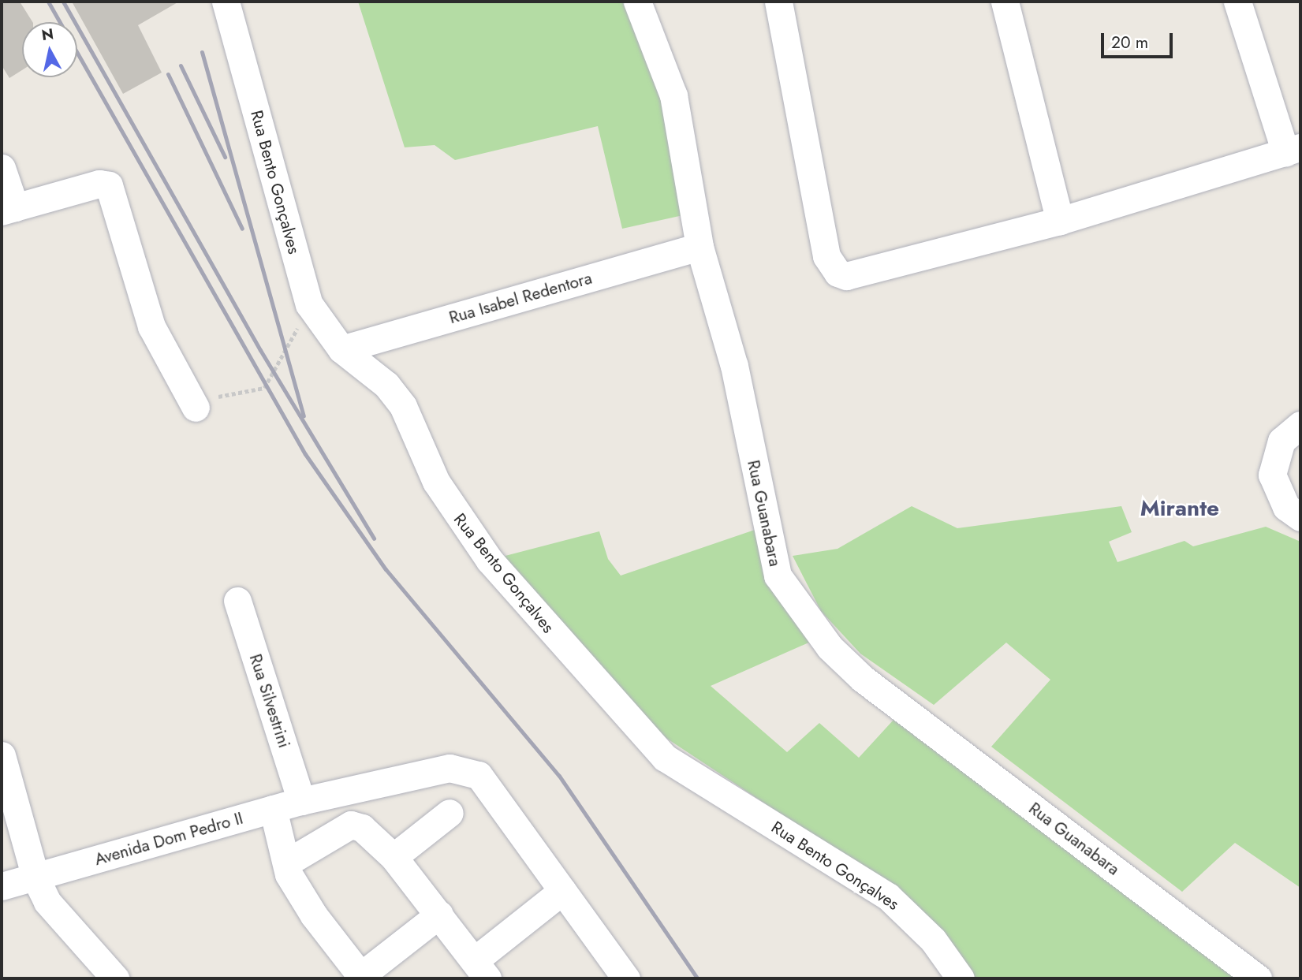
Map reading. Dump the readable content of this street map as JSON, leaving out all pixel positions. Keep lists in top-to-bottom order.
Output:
{
  "streets": {
    "street": [
      "Rua Bento Gonçalves",
      "Rua Isabel Redentora",
      "Rua Guanabara",
      "Rua Silvestrini",
      "Avenida Dom Pedro II"
    ]
  },
  "crossings": [
    ["Rua Bento Gonçalves", "Rua Isabel Redentora"],
    ["Rua Isabel Redentora", "Rua Guanabara"],
    ["Rua Silvestrini", "Avenida Dom Pedro II"]
  ],
  "districts": ["Mirante"],
  "scale_bar": "20 m",
  "north": "top"
}
